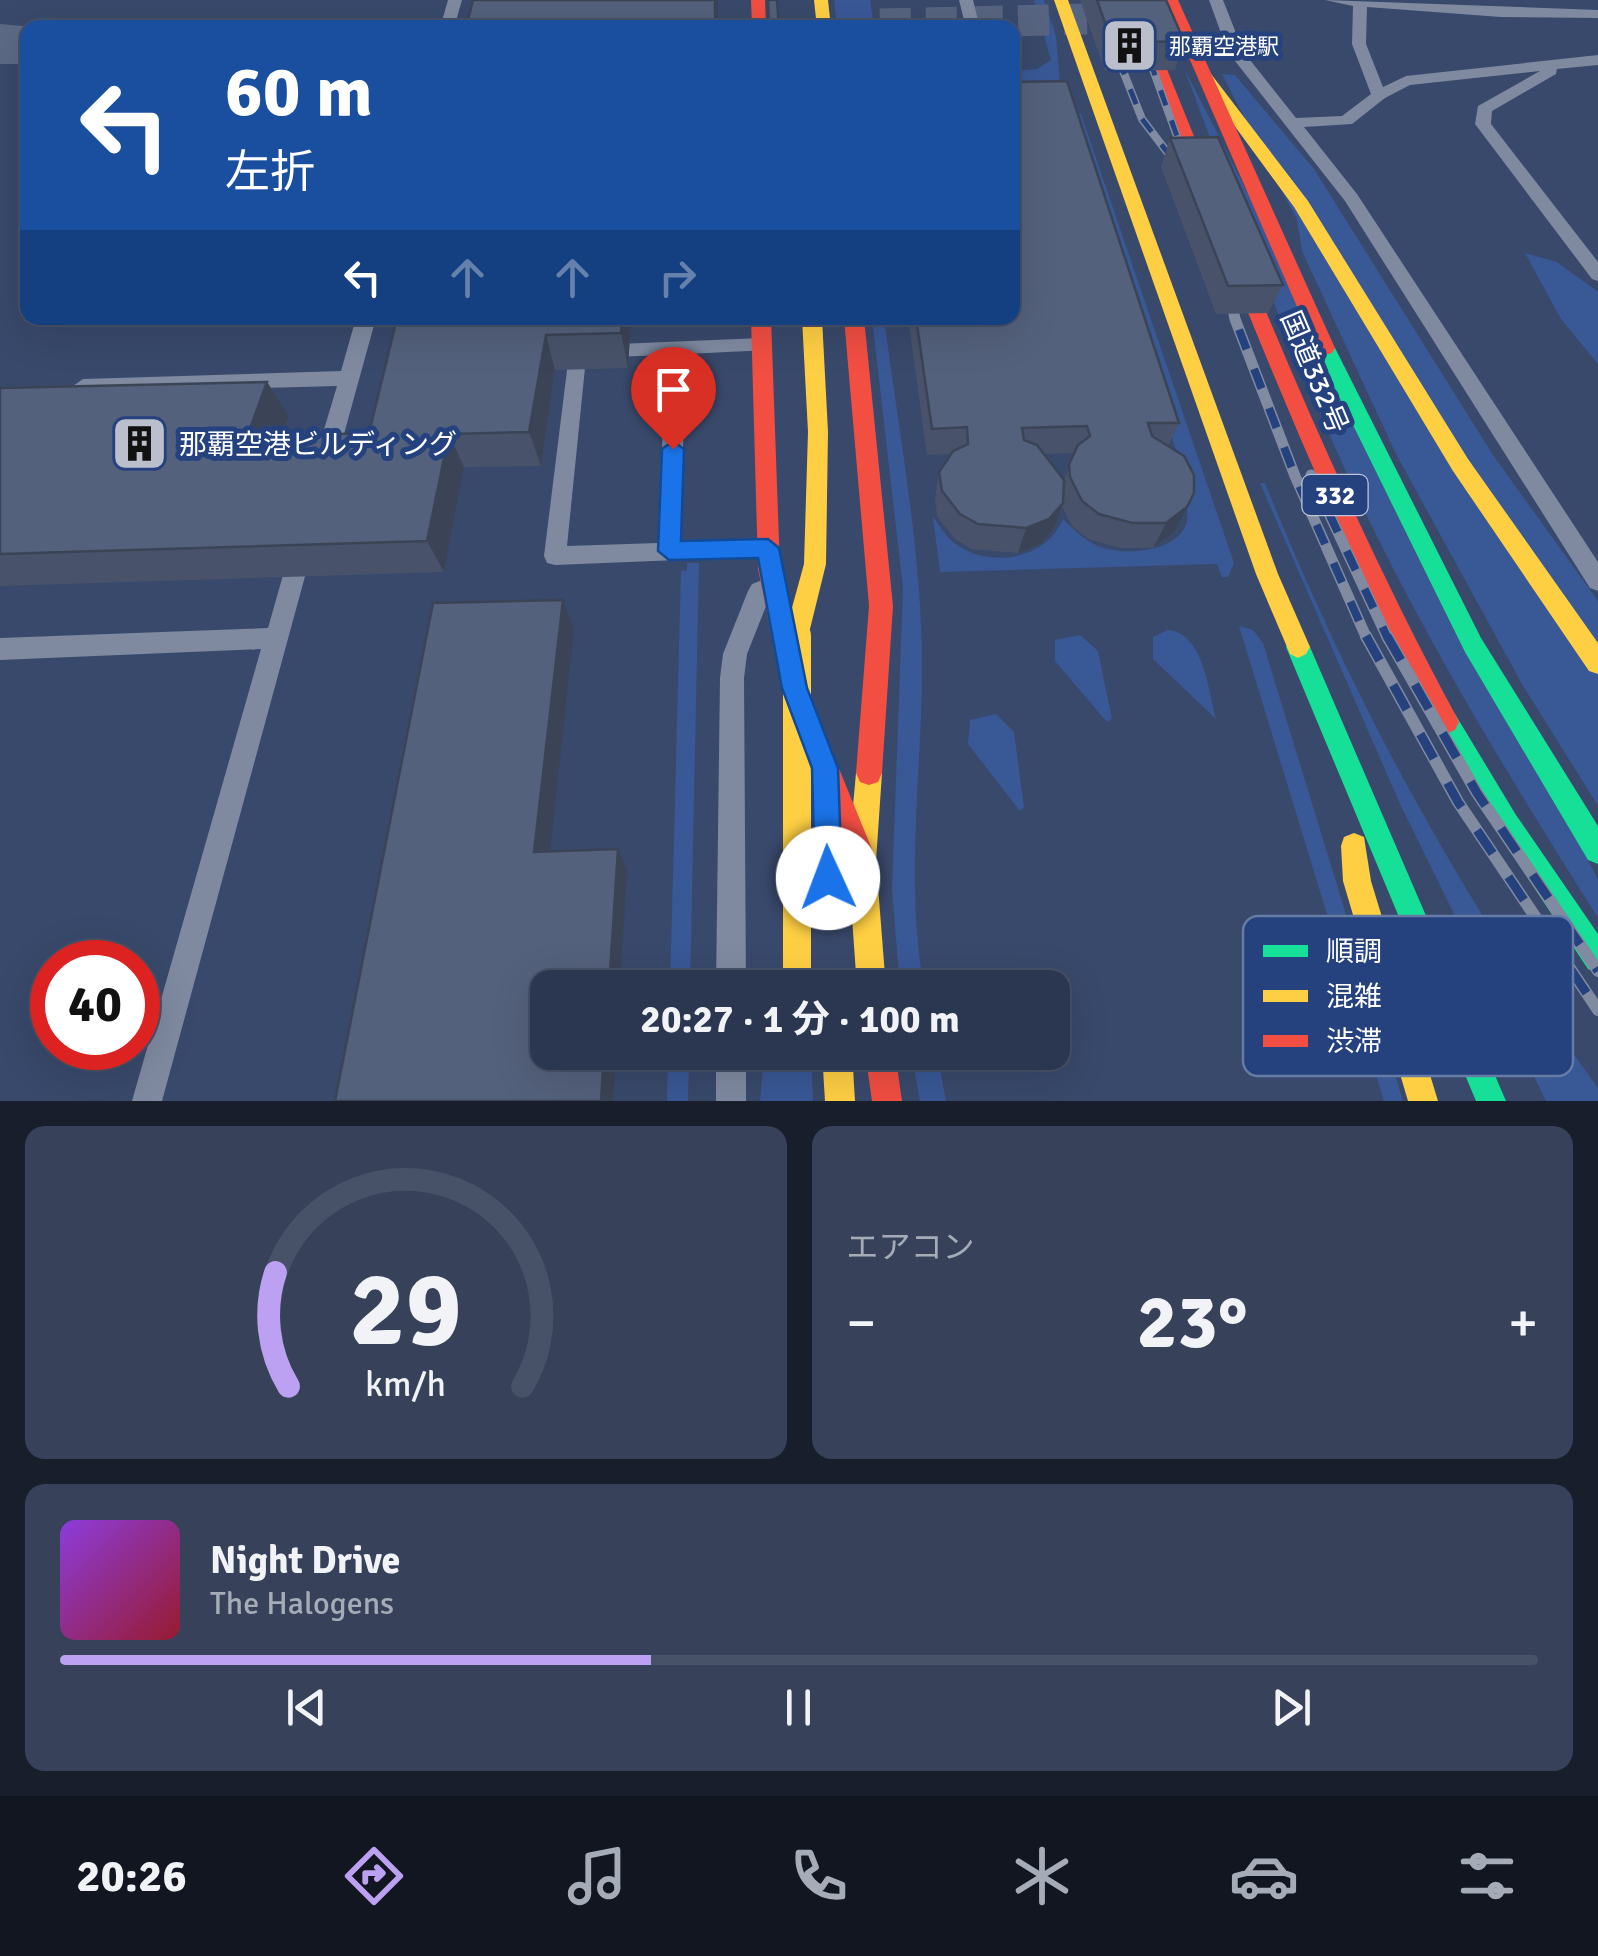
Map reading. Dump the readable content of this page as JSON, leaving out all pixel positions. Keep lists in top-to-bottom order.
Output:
{
  "streets": {
    "main road": ["国道332号", "332"]
  },
  "places": {
    "building": ["那覇空港駅", "那覇空港ビルディング"]
  },
  "legend": ["順調", "混雑", "渋滞"],
  "page": {
    "turn": ["60 m", "左折"],
    "limit": "40",
    "trip": "20:27 · 1 分 · 100 m",
    "tile": "エアコン",
    "heat": ["−", "23°", "+"],
    "song": ["Night Drive", "The Halogens"],
    "tabs": "20:26",
    "gauge": ["29", "km/h"]
  }
}
